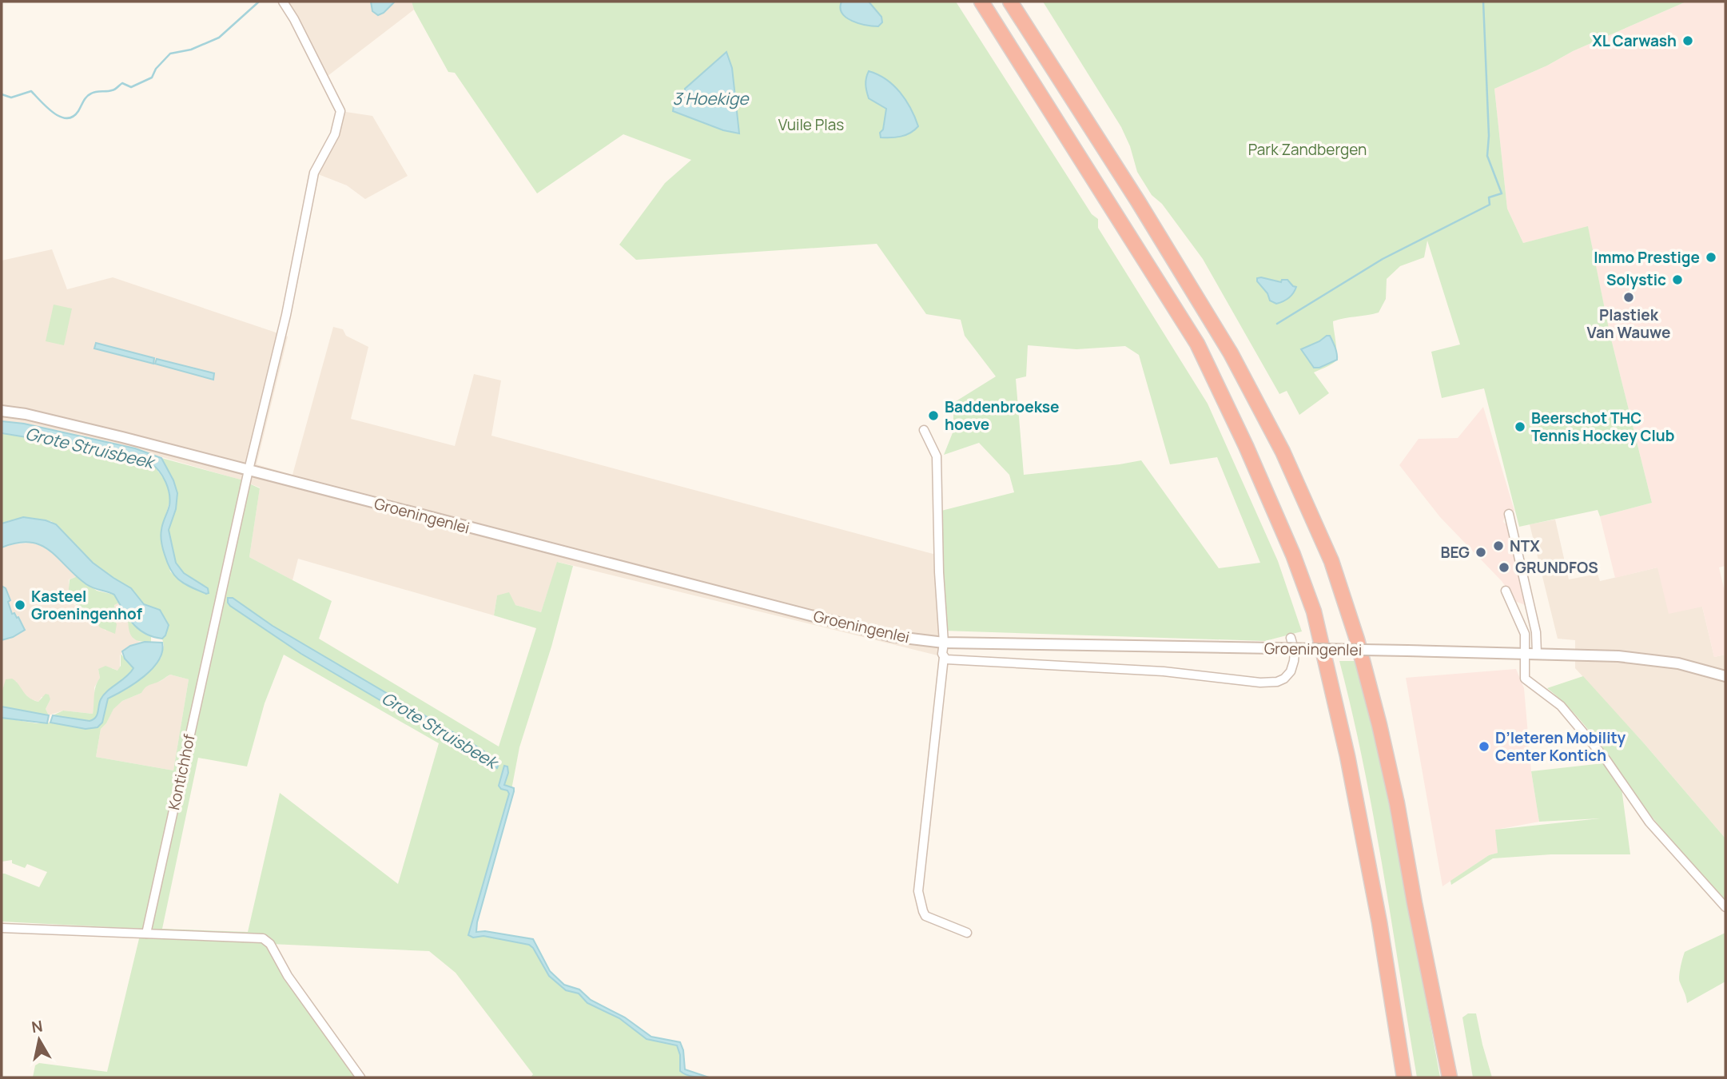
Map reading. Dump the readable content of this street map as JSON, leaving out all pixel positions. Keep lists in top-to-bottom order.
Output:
{
  "streets": {
    "street": ["Groeningenlei", "Kontichhof"]
  },
  "crossings": [
    ["Groeningenlei", "Kontichhof"]
  ],
  "water": ["3 Hoekige", "Grote Struisbeek"],
  "parks": ["Vuile Plas", "Park Zandbergen"],
  "places": [
    "XL Carwash",
    "Immo Prestige",
    "Solystic",
    "Plastiek Van Wauwe",
    "Baddenbroekse hoeve",
    "Beerschot THC Tennis Hockey Club",
    "NTX",
    "BEG",
    "GRUNDFOS",
    "Kasteel Groeningenhof",
    "D’Ieteren Mobility Center Kontich"
  ],
  "north": "top"
}
